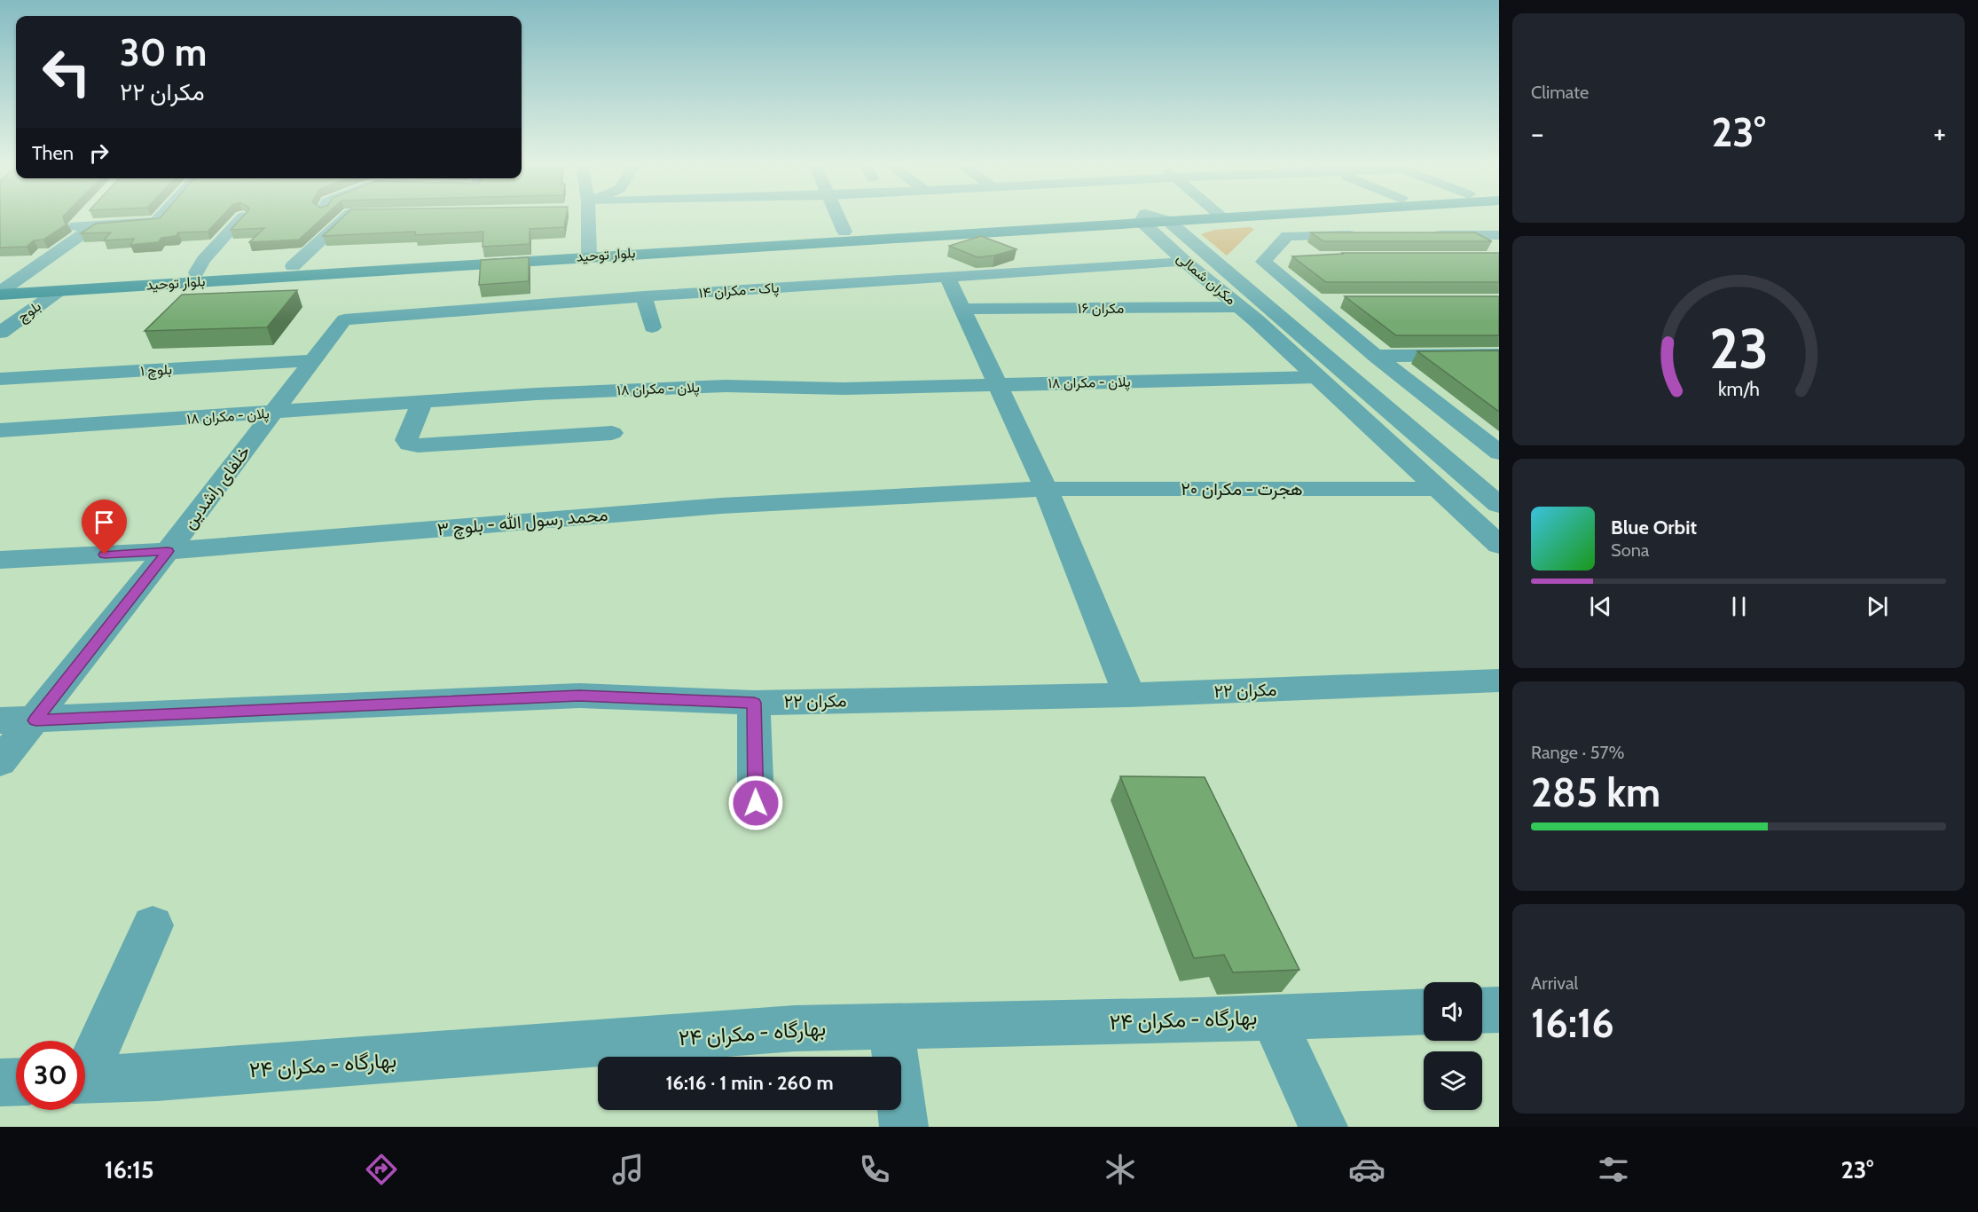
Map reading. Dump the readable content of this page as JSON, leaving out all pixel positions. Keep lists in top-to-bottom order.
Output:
{
  "streets": {
    "main road": ["بلوار توحید"],
    "street": [
      "مکران شمالی",
      "پاک - مکران ۱۴",
      "مکران ۱۶",
      "بلوچ",
      "بلوچ ۱",
      "پلان - مکران ۱۸",
      "خلفای راشدین",
      "هجرت - مکران ۲۰",
      "محمد رسول الله - بلوچ ۳",
      "مکران ۲۲",
      "بهارگاه - مکران ۲۴"
    ]
  },
  "crossings": [
    ["بلوار توحید", "مکران شمالی"],
    ["بلوار توحید", "بلوچ"],
    ["مکران شمالی", "پاک - مکران ۱۴"],
    ["مکران شمالی", "مکران ۱۶"],
    ["مکران شمالی", "پلان - مکران ۱۸"],
    ["مکران شمالی", "هجرت - مکران ۲۰"],
    ["پاک - مکران ۱۴", "بلوچ ۱"],
    ["پاک - مکران ۱۴", "خلفای راشدین"],
    ["بلوچ ۱", "خلفای راشدین"],
    ["پلان - مکران ۱۸", "خلفای راشدین"],
    ["خلفای راشدین", "محمد رسول الله - بلوچ ۳"],
    ["خلفای راشدین", "مکران ۲۲"],
    ["هجرت - مکران ۲۰", "محمد رسول الله - بلوچ ۳"]
  ],
  "page": {
    "tile": [
      "Climate",
      ["Range · 57%", "285 km"],
      ["Arrival", "16:16"]
    ],
    "turn": ["30 m", "مکران ۲۲"],
    "heat": ["−", "23°", "+"],
    "then": "Then",
    "song": ["Blue Orbit", "Sona"],
    "limit": "30",
    "trip": "16:16 · 1 min · 260 m",
    "tabs": ["16:15", "23°"],
    "gauge": ["23", "km/h"]
  }
}
